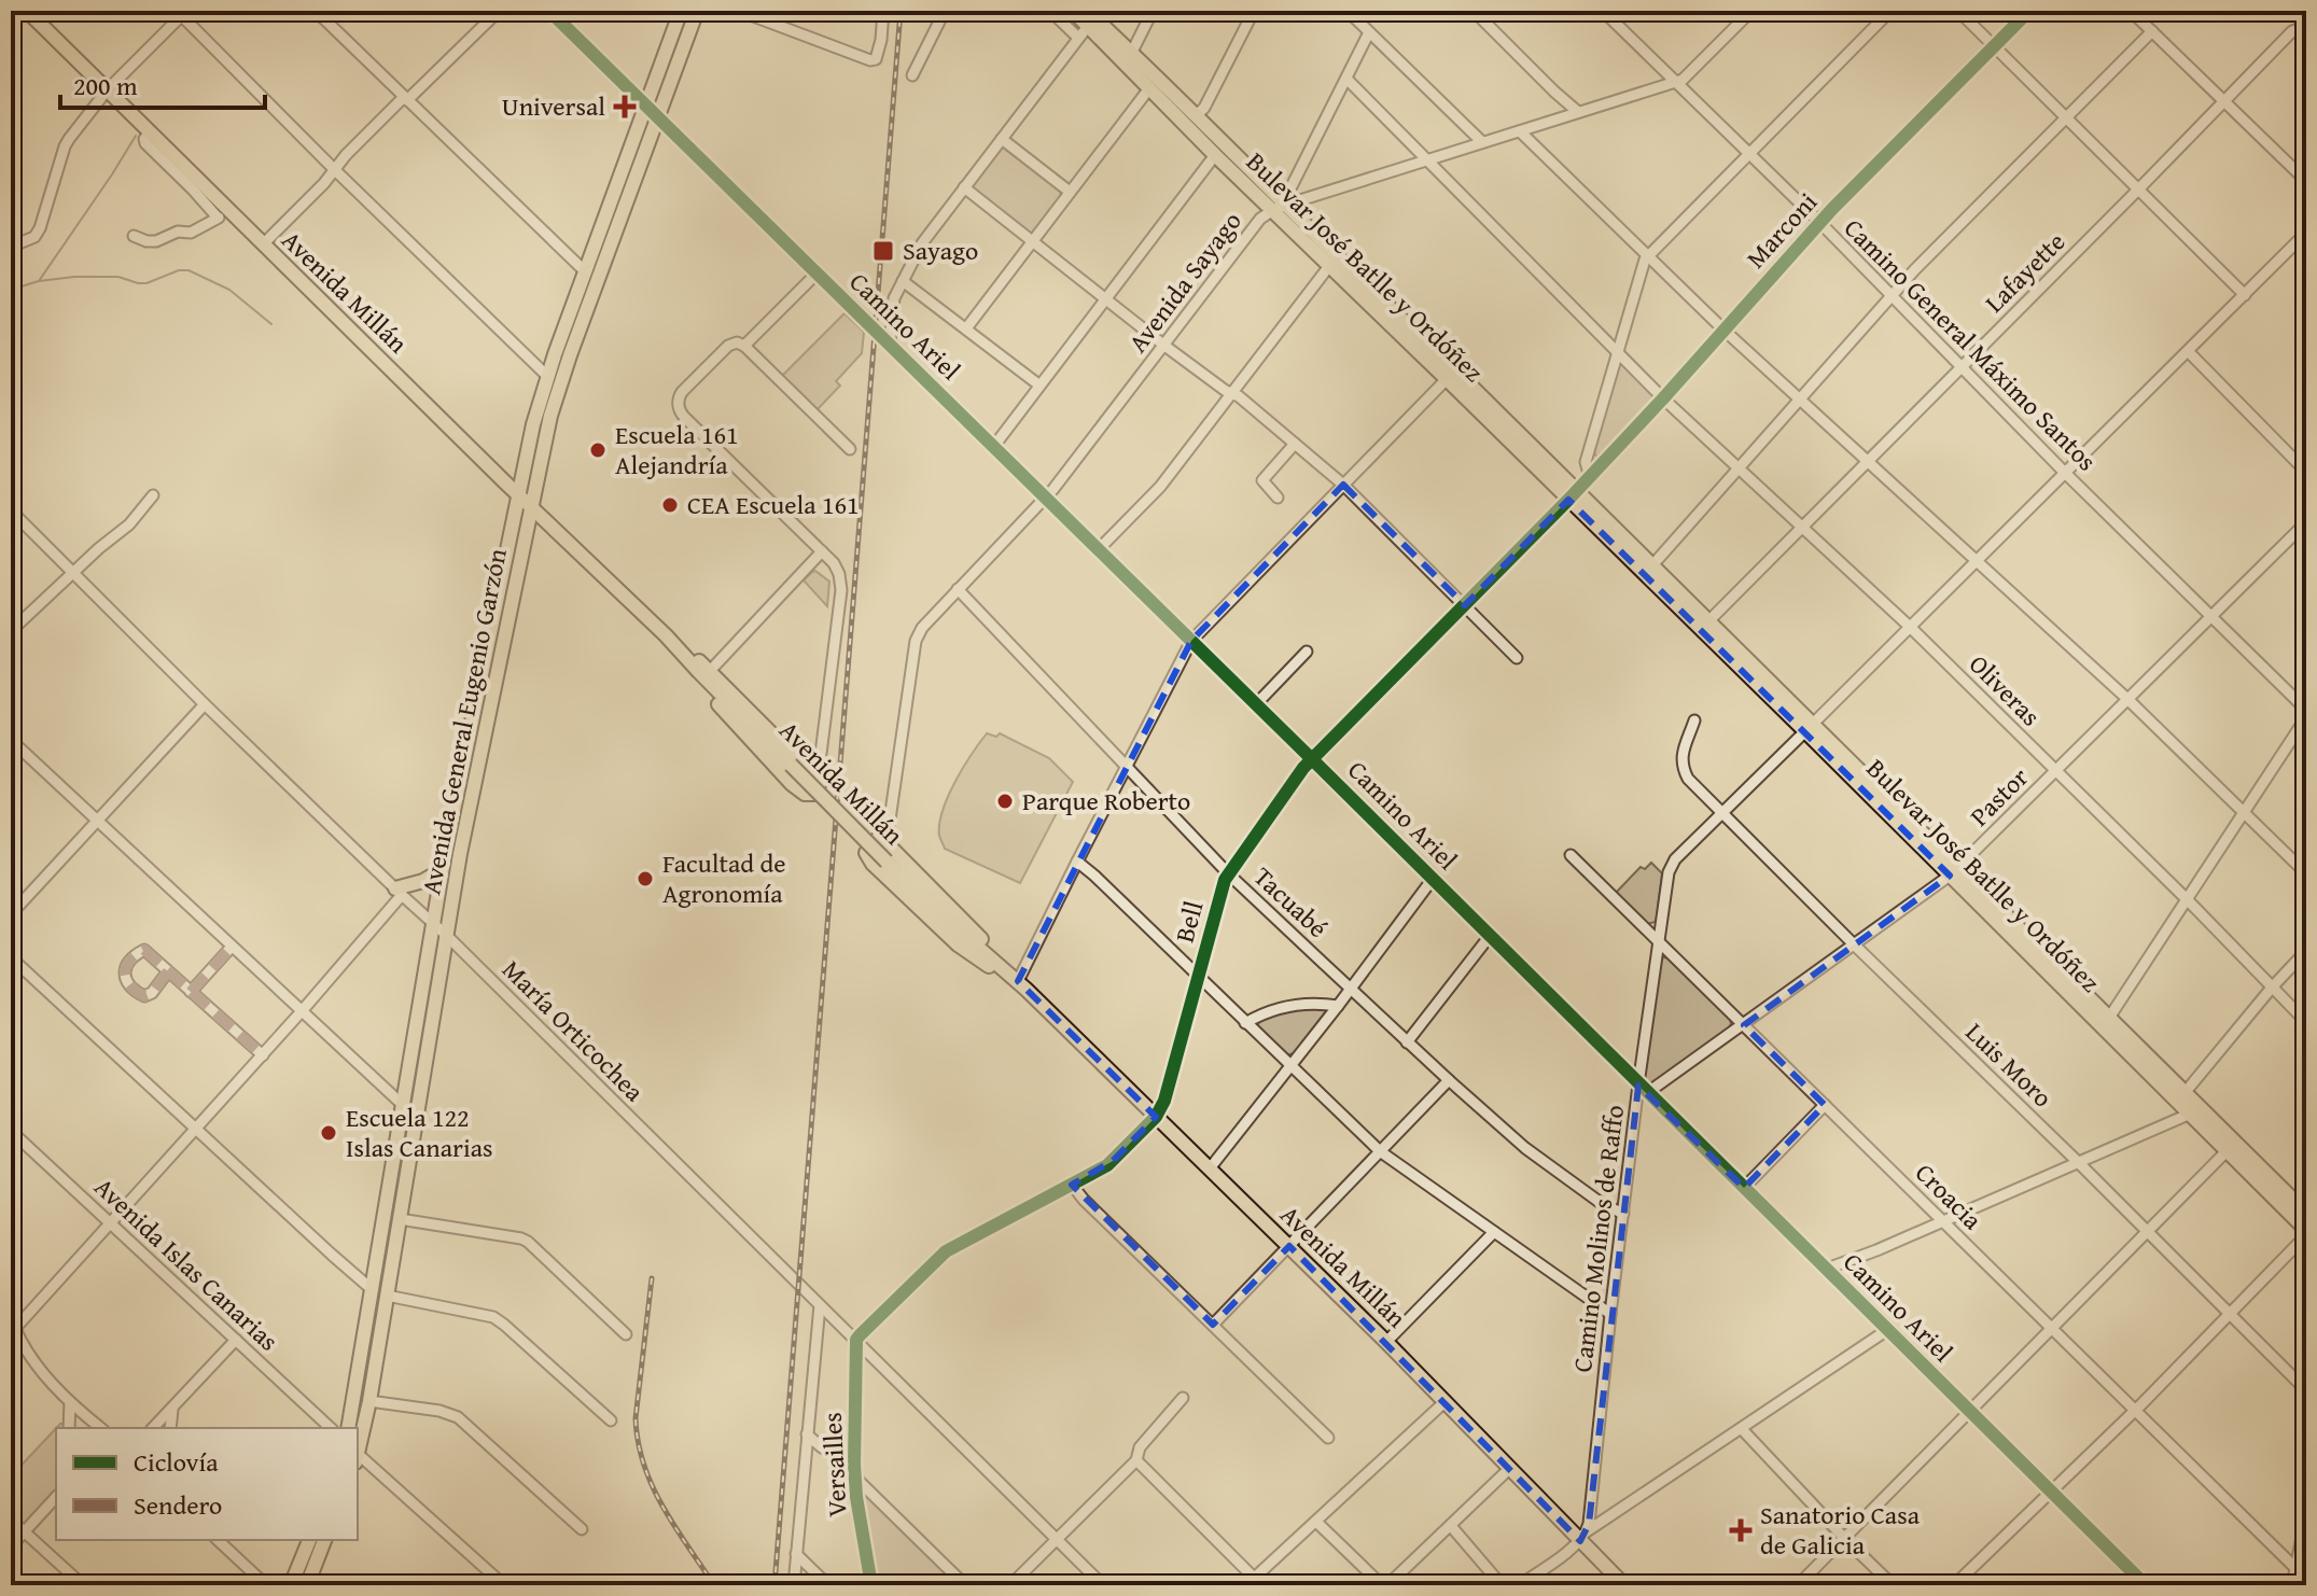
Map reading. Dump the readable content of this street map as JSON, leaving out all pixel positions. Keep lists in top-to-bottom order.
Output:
{
  "streets": {
    "main road": ["Bulevar José Batlle y Ordóñez", "Avenida Millán", "Avenida General Eugenio Garzón"],
    "street": [
      "Marconi",
      "Lafayette",
      "Avenida Sayago",
      "Camino Ariel",
      "Camino General Máximo Santos",
      "Oliveras",
      "Pastor",
      "Tacuabé",
      "Bell",
      "María Orticochea",
      "Luis Moro",
      "Croacia",
      "Camino Molinos de Raffo",
      "Avenida Islas Canarias",
      "Versailles"
    ]
  },
  "crossings": [
    ["Marconi", "Bulevar José Batlle y Ordóñez"],
    ["Marconi", "Camino General Máximo Santos"],
    ["Marconi", "Oliveras"],
    ["Marconi", "Bell"],
    ["Bulevar José Batlle y Ordóñez", "Lafayette"],
    ["Bulevar José Batlle y Ordóñez", "Avenida Sayago"],
    ["Bulevar José Batlle y Ordóñez", "Pastor"],
    ["Bulevar José Batlle y Ordóñez", "Bell"],
    ["Lafayette", "Camino General Máximo Santos"],
    ["Lafayette", "Oliveras"],
    ["Avenida Sayago", "Camino Ariel"],
    ["Avenida Sayago", "Camino General Máximo Santos"],
    ["Avenida Sayago", "Oliveras"],
    ["Avenida Sayago", "Tacuabé"],
    ["Avenida Millán", "Avenida General Eugenio Garzón"],
    ["Avenida Millán", "Bell"],
    ["Avenida Millán", "Camino Molinos de Raffo"],
    ["Camino Ariel", "Avenida General Eugenio Garzón"],
    ["Camino Ariel", "Pastor"],
    ["Camino Ariel", "Bell"],
    ["Camino Ariel", "Camino Molinos de Raffo"],
    ["Camino General Máximo Santos", "Pastor"],
    ["Oliveras", "Pastor"],
    ["Avenida General Eugenio Garzón", "María Orticochea"],
    ["Pastor", "Luis Moro"],
    ["Pastor", "Croacia"],
    ["Tacuabé", "Bell"],
    ["Tacuabé", "Camino Molinos de Raffo"],
    ["Bell", "María Orticochea"],
    ["Bell", "Versailles"],
    ["María Orticochea", "Versailles"],
    ["Luis Moro", "Camino Molinos de Raffo"],
    ["Croacia", "Camino Molinos de Raffo"]
  ],
  "places": {
    "health": ["Universal", "Sanatorio Casa de Galicia"],
    "transit": ["Sayago"],
    "other": [
      "Escuela 161 Alejandría",
      "CEA Escuela 161",
      "Parque Roberto",
      "Facultad de Agronomía",
      "Escuela 122 Islas Canarias"
    ]
  },
  "legend": ["Ciclovía", "Sendero"],
  "scale_bar": "200 m"
}
